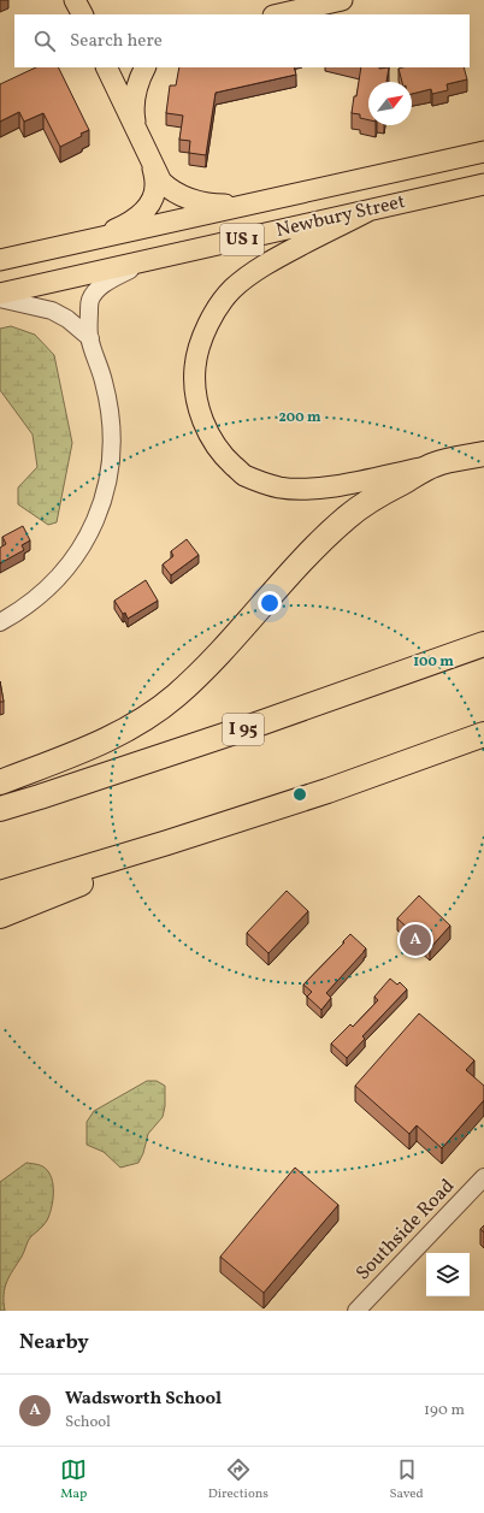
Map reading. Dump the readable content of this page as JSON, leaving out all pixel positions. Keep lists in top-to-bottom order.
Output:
{
  "streets": {
    "highway": ["I 95"],
    "main road": ["Newbury Street", "US 1"],
    "street": ["Southside Road"]
  },
  "north": "top right",
  "page": {
    "search": "Search here",
    "pins": "A",
    "heading": "Nearby",
    "list": [
      {
        "mark": "A",
        "name": "Wadsworth School",
        "note": "School",
        "value": "190 m"
      }
    ],
    "nav": ["Map", "Directions", "Saved"]
  },
  "rings": ["200 m", "100 m"]
}
